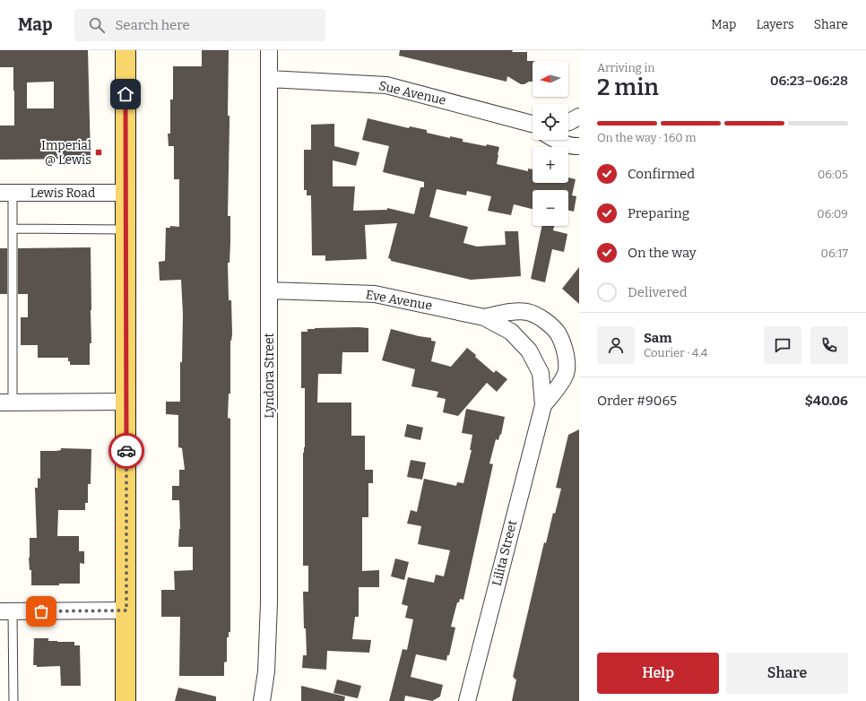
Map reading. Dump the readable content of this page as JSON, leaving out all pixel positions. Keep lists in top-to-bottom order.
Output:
{
  "streets": {
    "street": [
      "Sue Avenue",
      "Lewis Road",
      "Eve Avenue",
      "Lyndora Street",
      "Lilita Street"
    ]
  },
  "crossings": [
    ["Sue Avenue", "Lyndora Street"],
    ["Eve Avenue", "Lyndora Street"],
    ["Eve Avenue", "Lilita Street"]
  ],
  "places": {
    "transit": ["Imperial @ Lewis"]
  },
  "north": "left",
  "page": {
    "header": "Map",
    "search": "Search here",
    "nav": ["Map", "Layers", "Share"],
    "heading": ["2 min", "Arriving in", "06:23–06:28"],
    "panel": [
      "Sam",
      "Courier · 4.4",
      "Order #9065",
      "$40.06"
    ],
    "map_buttons": ["+", "−"],
    "bar": "On the way · 160 m",
    "list": [
      ["Confirmed", "06:05"],
      ["Preparing", "06:09"],
      ["On the way", "06:17"],
      "Delivered"
    ],
    "buttons": ["Help", "Share"]
  }
}
